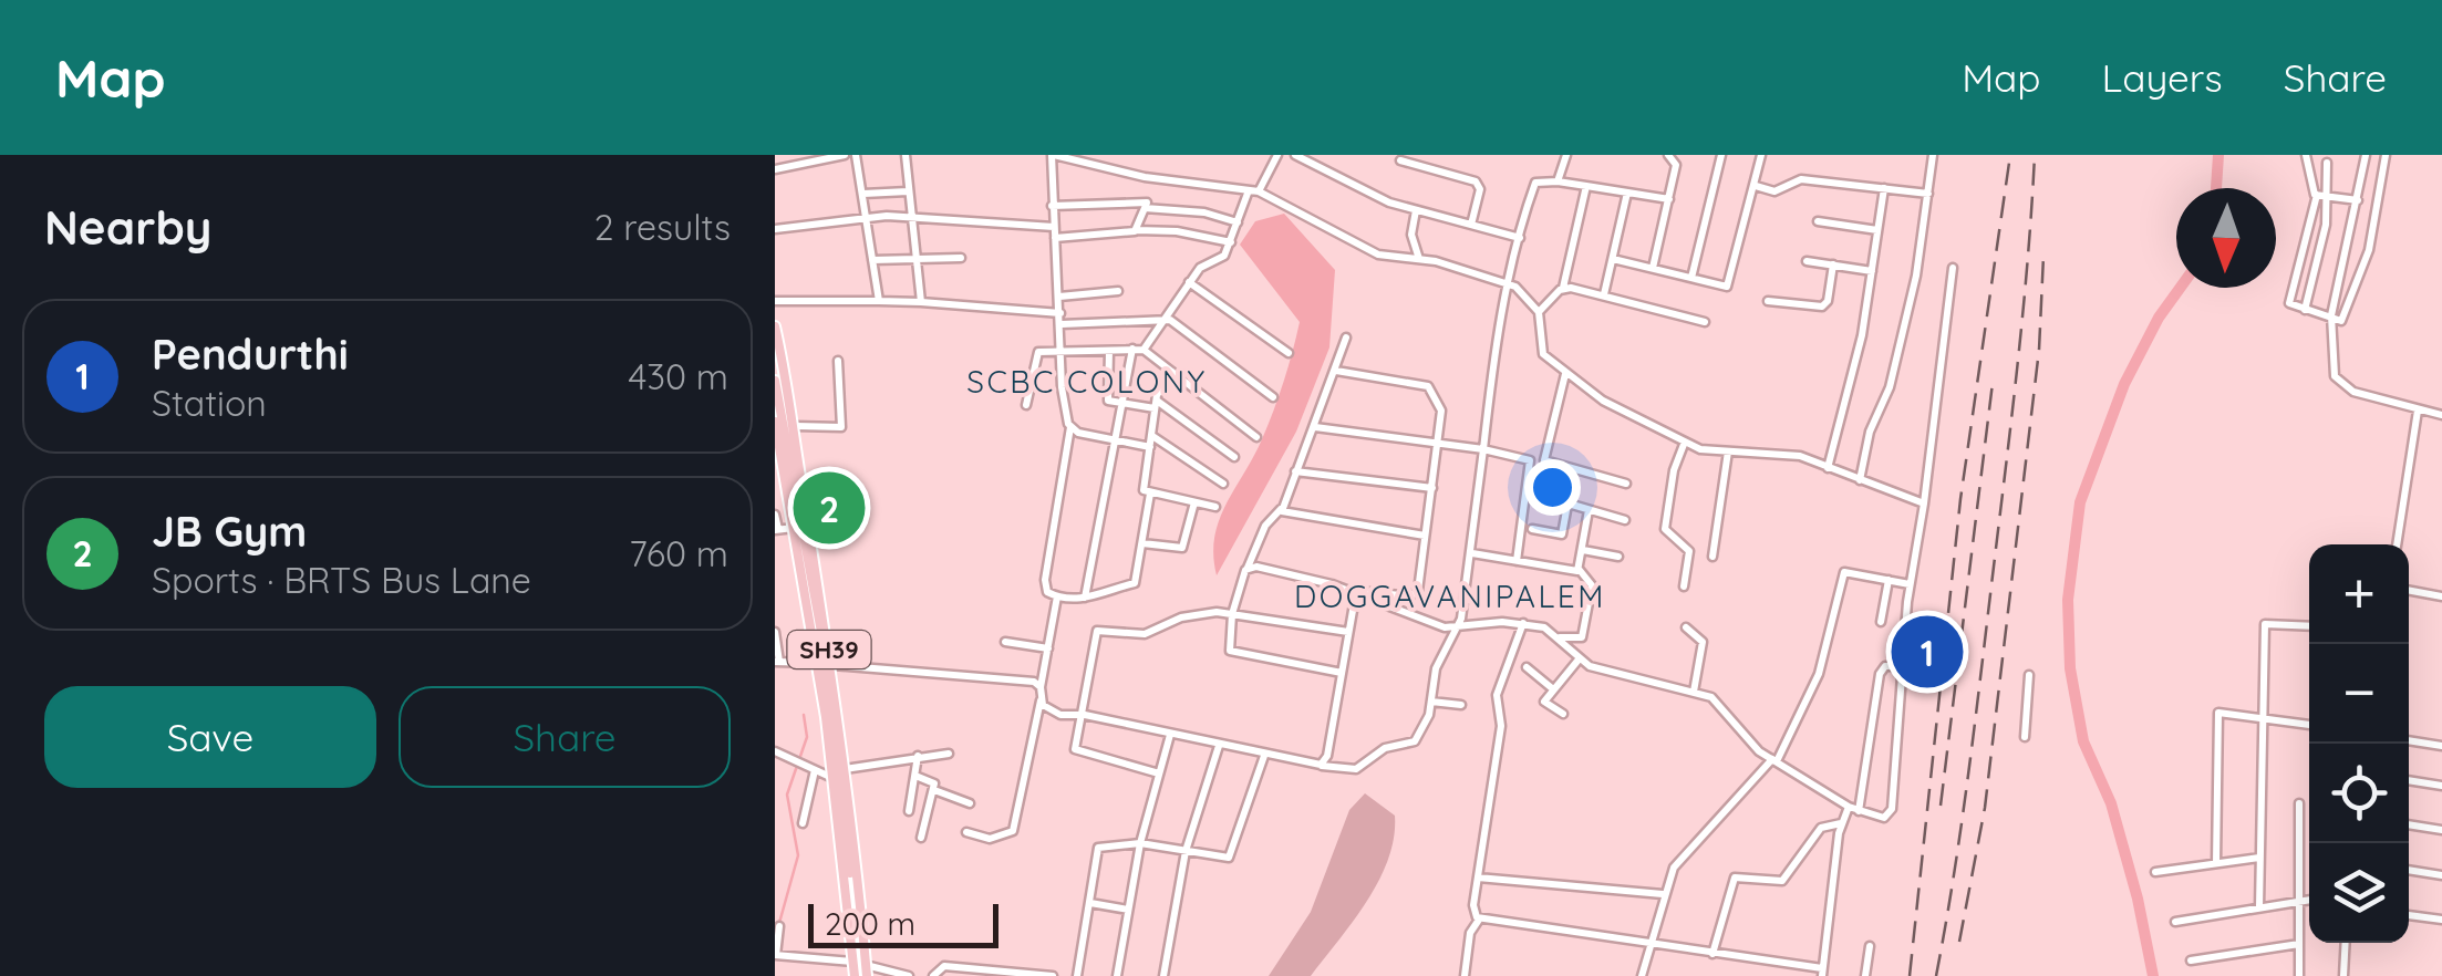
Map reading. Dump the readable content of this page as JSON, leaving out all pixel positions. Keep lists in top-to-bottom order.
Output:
{
  "streets": {
    "main road": ["SH39"]
  },
  "districts": ["SCBC COLONY", "DOGGAVANIPALEM"],
  "scale_bar": "200 m",
  "north": "bottom",
  "page": {
    "header": "Map",
    "nav": ["Map", "Layers", "Share"],
    "heading": ["Nearby", "2 results"],
    "list": [
      {
        "mark": "1",
        "name": "Pendurthi",
        "note": "Station",
        "value": "430 m"
      },
      {
        "mark": "2",
        "name": "JB Gym",
        "note": "Sports · BRTS Bus Lane",
        "value": "760 m"
      }
    ],
    "pins": ["2", "1"],
    "map_buttons": ["+", "−"],
    "buttons": ["Save", "Share"],
    "scale": "200 m"
  }
}
